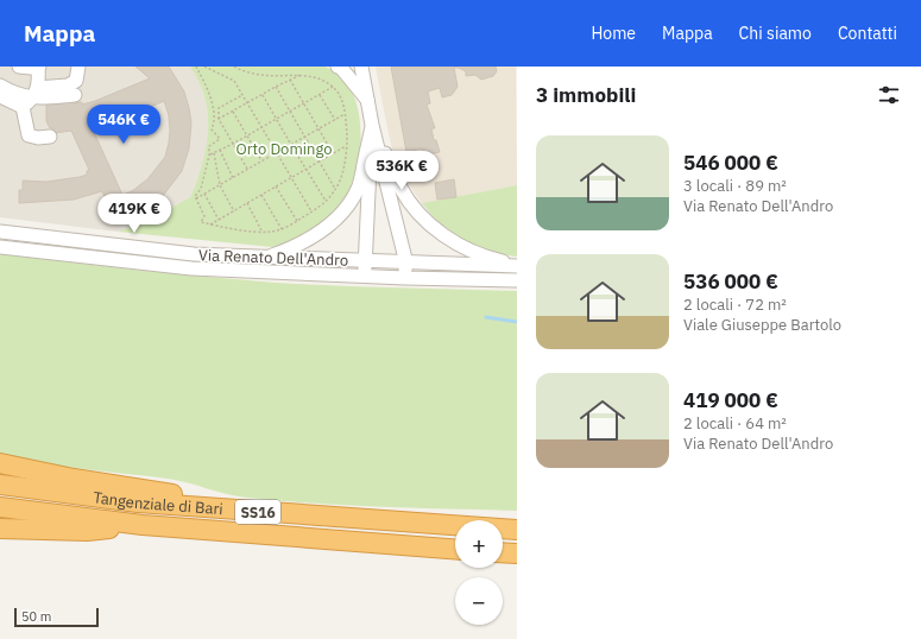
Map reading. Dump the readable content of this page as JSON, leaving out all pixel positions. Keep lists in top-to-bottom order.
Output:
{
  "streets": {
    "highway": ["Tangenziale di Bari", "SS16"],
    "street": ["Via Renato Dell'Andro"]
  },
  "parks": ["Orto Domingo"],
  "scale_bar": "50 m",
  "page": {
    "header": "Mappa",
    "nav": [
      "Home",
      "Mappa",
      "Chi siamo",
      "Contatti"
    ],
    "heading": "3 immobili",
    "price": ["546K €", "536K €", "419K €"],
    "list": [
      {
        "name": "546 000 €",
        "note": "3 locali · 89 m² · Via Renato Dell'Andro"
      },
      {
        "name": "536 000 €",
        "note": "2 locali · 72 m² · Viale Giuseppe Bartolo"
      },
      {
        "name": "419 000 €",
        "note": "2 locali · 64 m² · Via Renato Dell'Andro"
      }
    ],
    "map_buttons": ["+", "−"],
    "scale": "50 m"
  }
}
